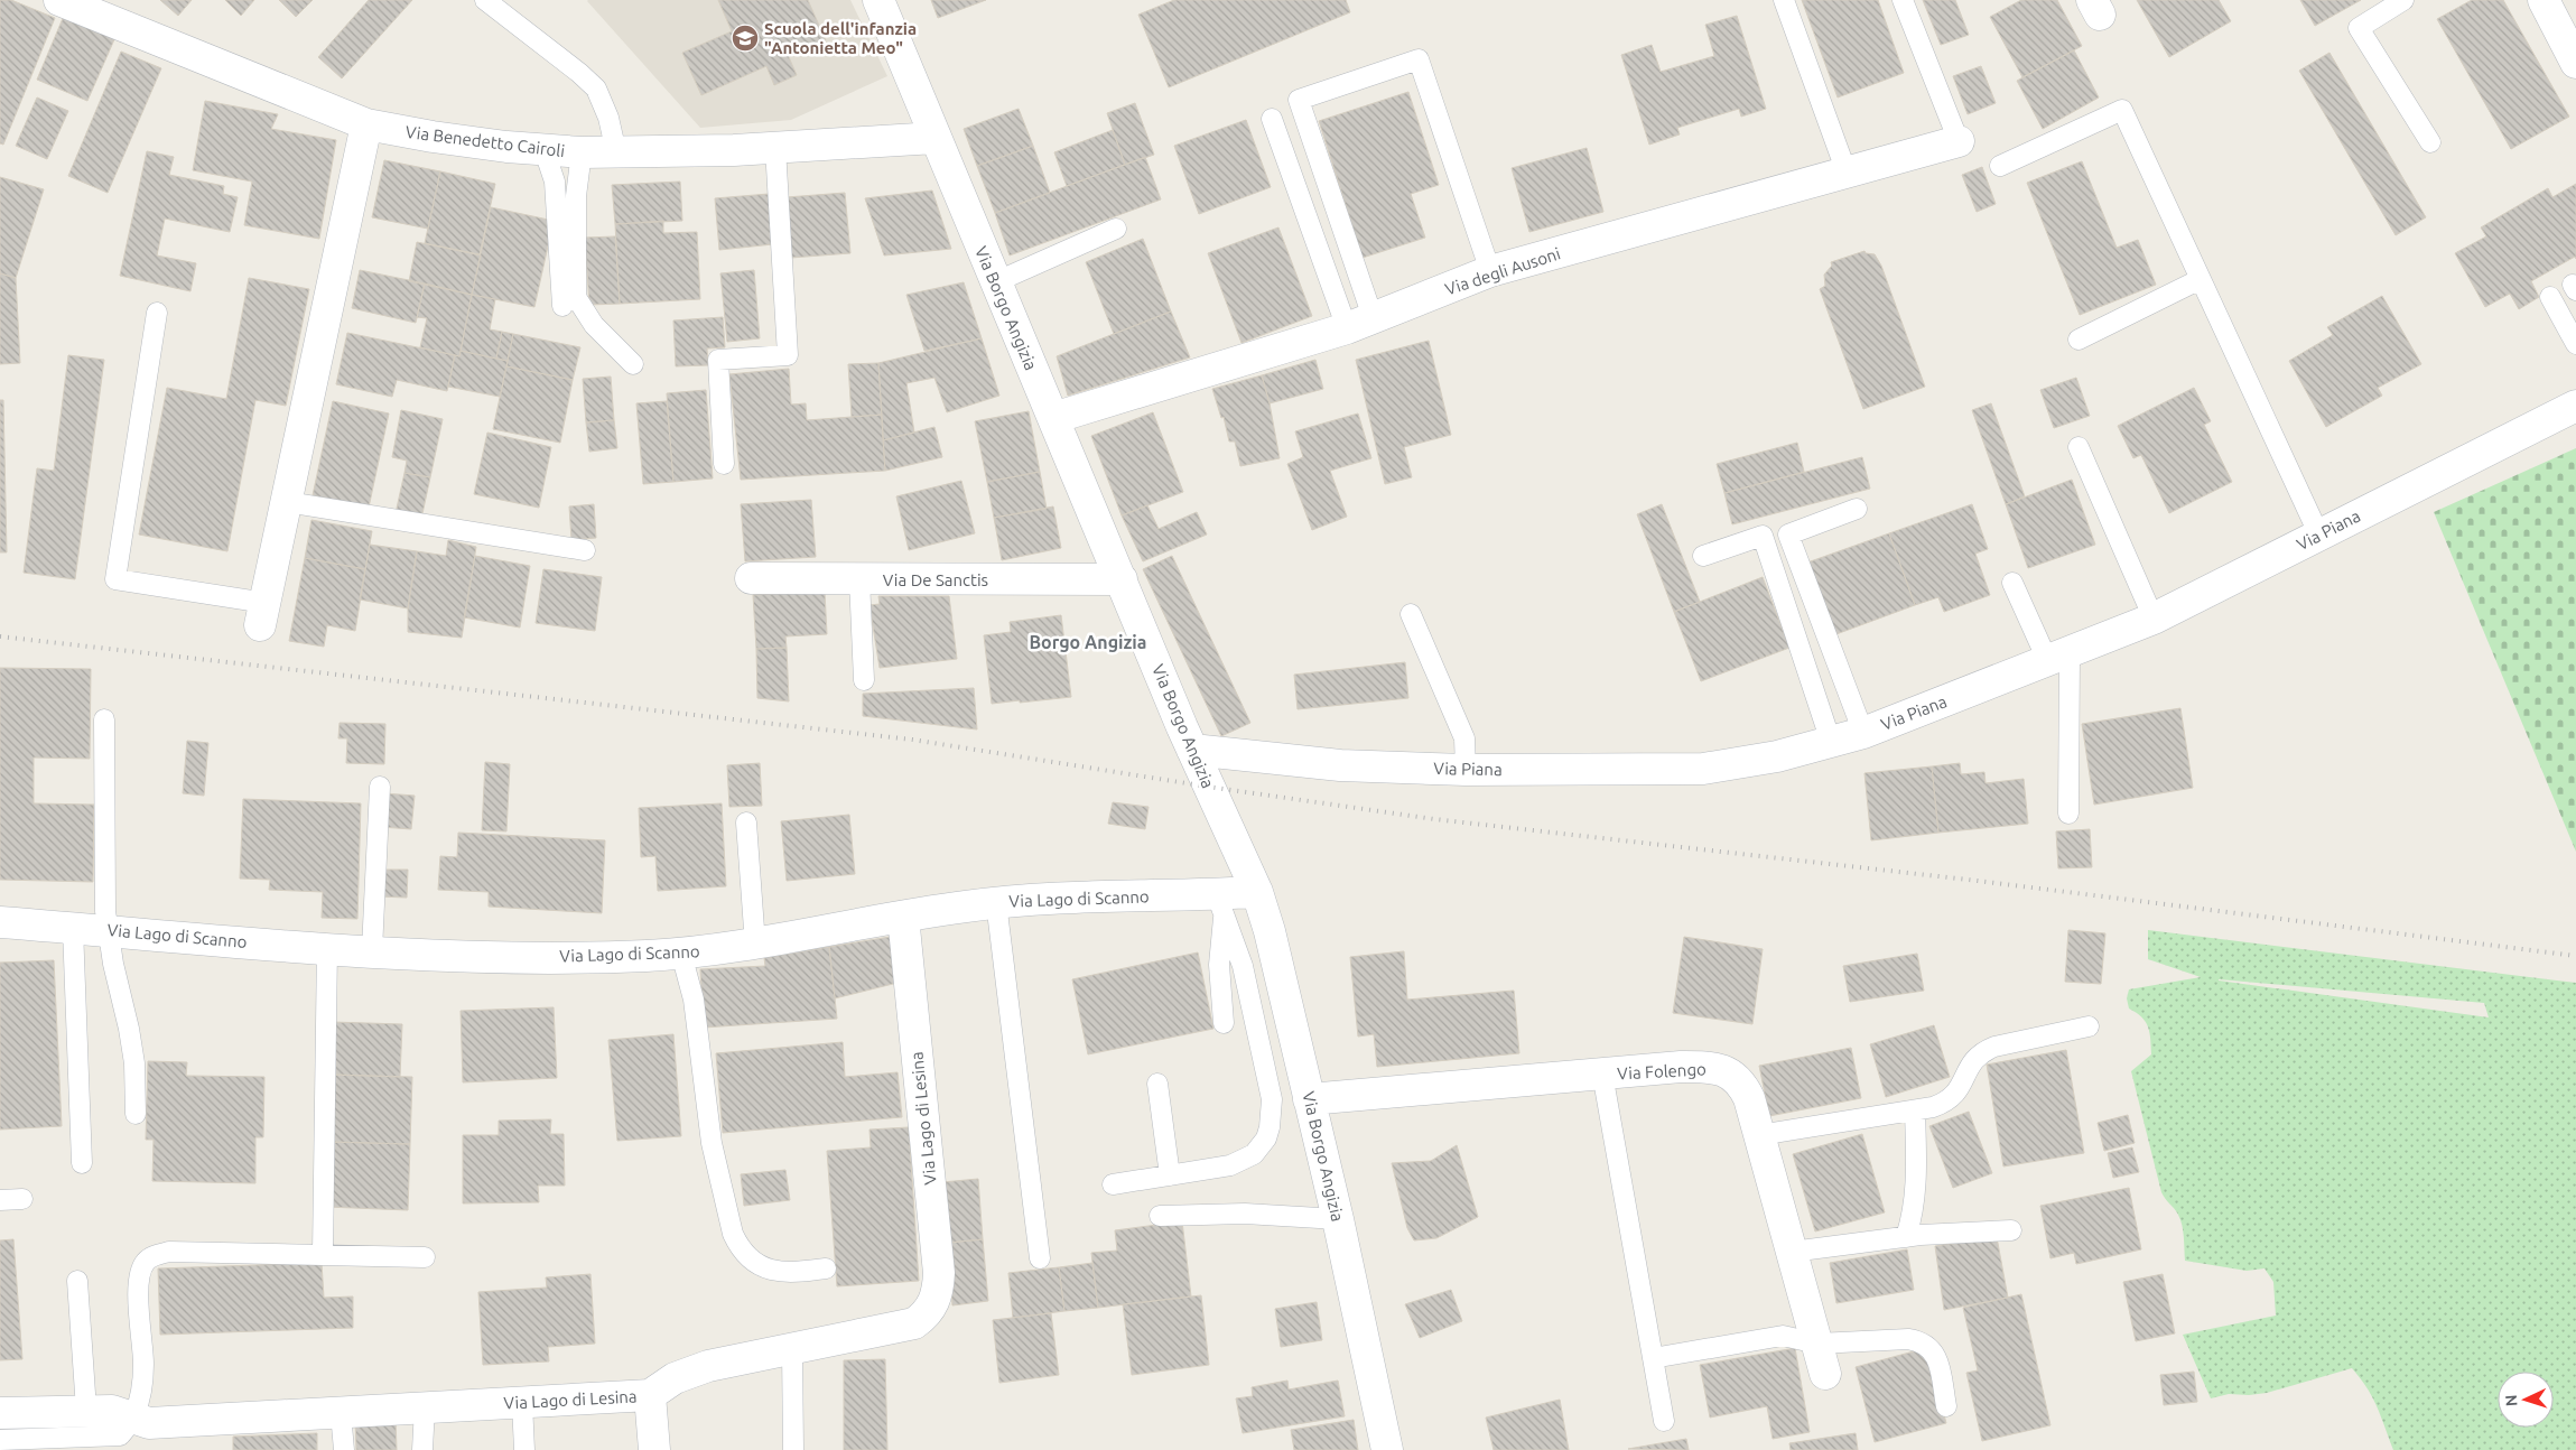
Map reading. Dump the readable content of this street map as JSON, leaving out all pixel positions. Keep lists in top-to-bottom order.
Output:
{
  "streets": {
    "street": [
      "Via Benedetto Cairoli",
      "Via degli Ausoni",
      "Via Borgo Angizia",
      "Via Piana",
      "Via De Sanctis",
      "Via Lago di Scanno",
      "Via Folengo",
      "Via Lago di Lesina"
    ]
  },
  "crossings": [
    ["Via Benedetto Cairoli", "Via Borgo Angizia"],
    ["Via degli Ausoni", "Via Borgo Angizia"],
    ["Via Borgo Angizia", "Via Piana"],
    ["Via Borgo Angizia", "Via De Sanctis"],
    ["Via Borgo Angizia", "Via Lago di Scanno"],
    ["Via Borgo Angizia", "Via Folengo"],
    ["Via Lago di Scanno", "Via Lago di Lesina"]
  ],
  "districts": ["Borgo Angizia"],
  "places": {
    "school or university": ["Scuola dell'infanzia \"Antonietta Meo\""]
  },
  "north": "left"
}
